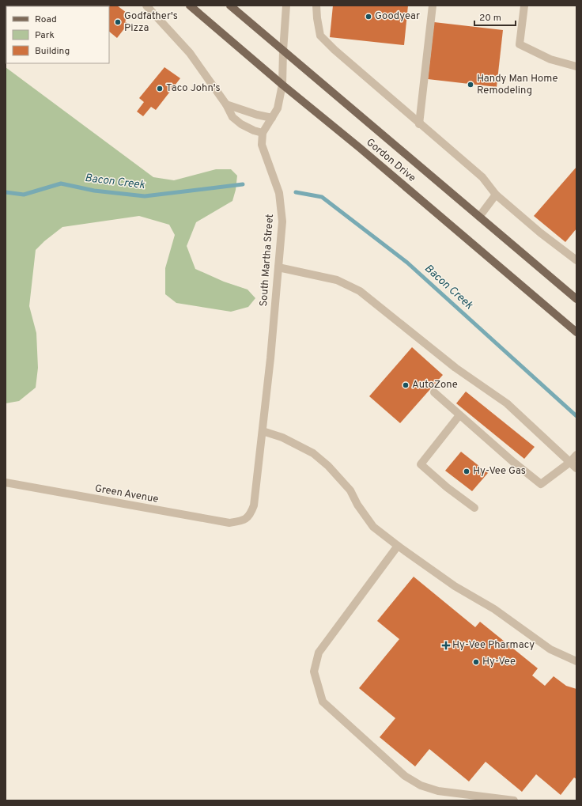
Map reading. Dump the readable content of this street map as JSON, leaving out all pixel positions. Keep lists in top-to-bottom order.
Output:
{
  "streets": {
    "main road": ["Gordon Drive"],
    "street": ["South Martha Street", "Green Avenue"]
  },
  "crossings": [
    ["South Martha Street", "Green Avenue"]
  ],
  "water": ["Bacon Creek"],
  "places": {
    "other": [
      "Goodyear",
      "Godfather's Pizza",
      "Handy Man Home Remodeling",
      "Taco John's",
      "AutoZone",
      "Hy-Vee Gas",
      "Hy-Vee"
    ],
    "health": ["Hy-Vee Pharmacy"]
  },
  "legend": ["Road", "Park", "Building"],
  "scale_bar": "20 m"
}
